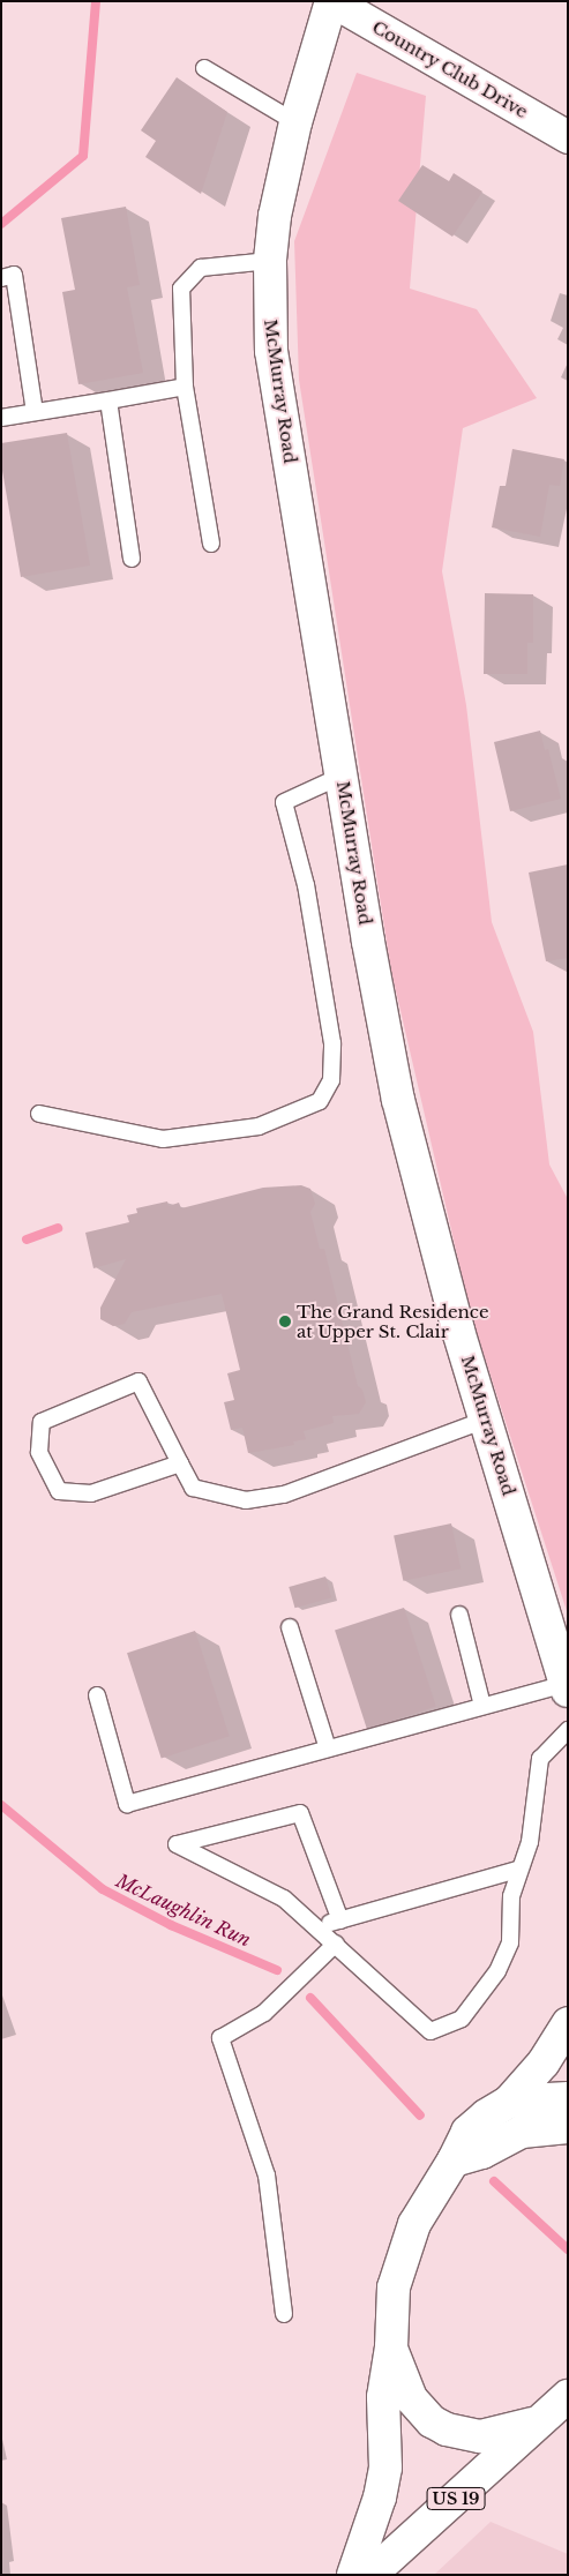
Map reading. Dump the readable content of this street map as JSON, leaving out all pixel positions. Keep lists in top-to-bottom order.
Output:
{
  "streets": {
    "main road": ["Country Club Drive", "McMurray Road", "US 19"]
  },
  "crossings": [
    ["Country Club Drive", "McMurray Road"]
  ],
  "water": ["McLaughlin Run"],
  "places": ["The Grand Residence at Upper St. Clair"]
}
